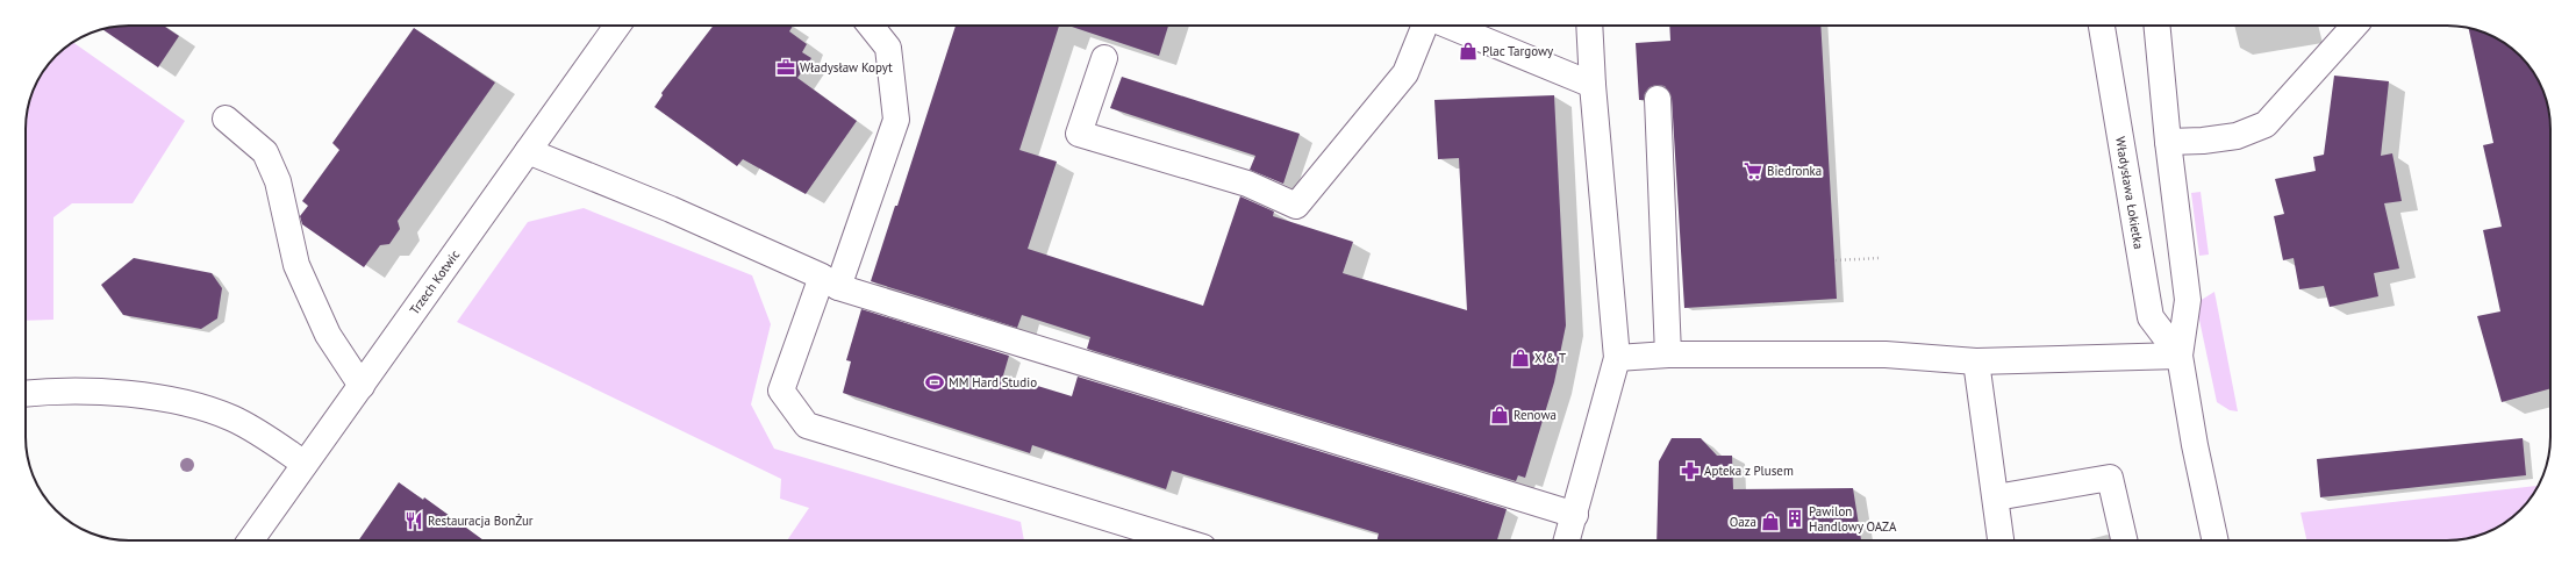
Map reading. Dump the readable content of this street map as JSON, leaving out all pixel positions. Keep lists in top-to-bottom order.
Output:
{
  "streets": {
    "street": ["Władysława Łokietka", "Trzech Kotwic"]
  },
  "places": {
    "shop": [
      "Plac Targowy",
      "X & T",
      "Renowa",
      "Oaza"
    ],
    "office": ["Władysław Kopyt"],
    "supermarket": ["Biedronka"],
    "sports": ["MM Hard Studio"],
    "pharmacy": ["Apteka z Plusem"],
    "building": ["Pawilon Handlowy OAZA"],
    "restaurant": ["Restauracja BonŻur"]
  }
}
